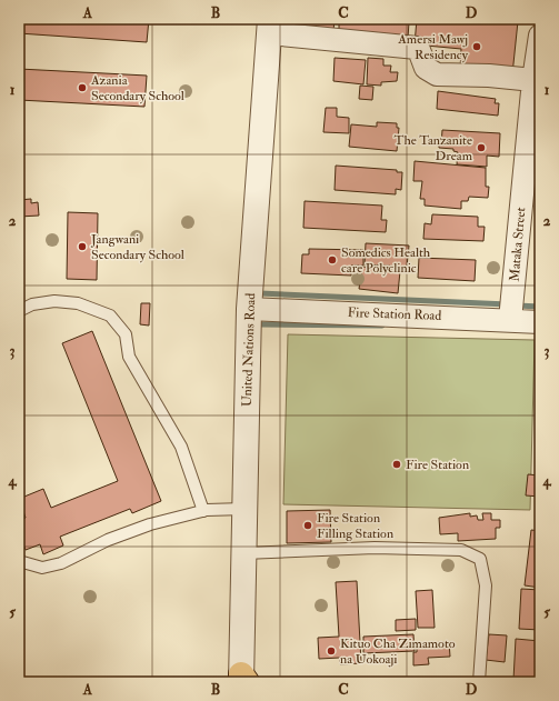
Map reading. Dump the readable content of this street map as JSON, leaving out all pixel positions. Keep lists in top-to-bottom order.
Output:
{
  "streets": {
    "street": ["Mataka Street", "Fire Station Road", "United Nations Road"]
  },
  "crossings": [
    ["Mataka Street", "Fire Station Road"],
    ["Fire Station Road", "United Nations Road"]
  ],
  "places": [
    "Amersi Mawj Residency",
    "Azania Secondary School",
    "The Tanzanite Dream",
    "Jangwani Secondary School",
    "Somedics Health care Polyclinic",
    "Fire Station",
    "Fire Station Filling Station",
    "Kituo Cha Zimamoto na Uokoaji"
  ],
  "grid": {
    "columns": [
      "A",
      "B",
      "C",
      "D"
    ],
    "rows": [
      "1",
      "2",
      "3",
      "4",
      "5"
    ]
  }
}
